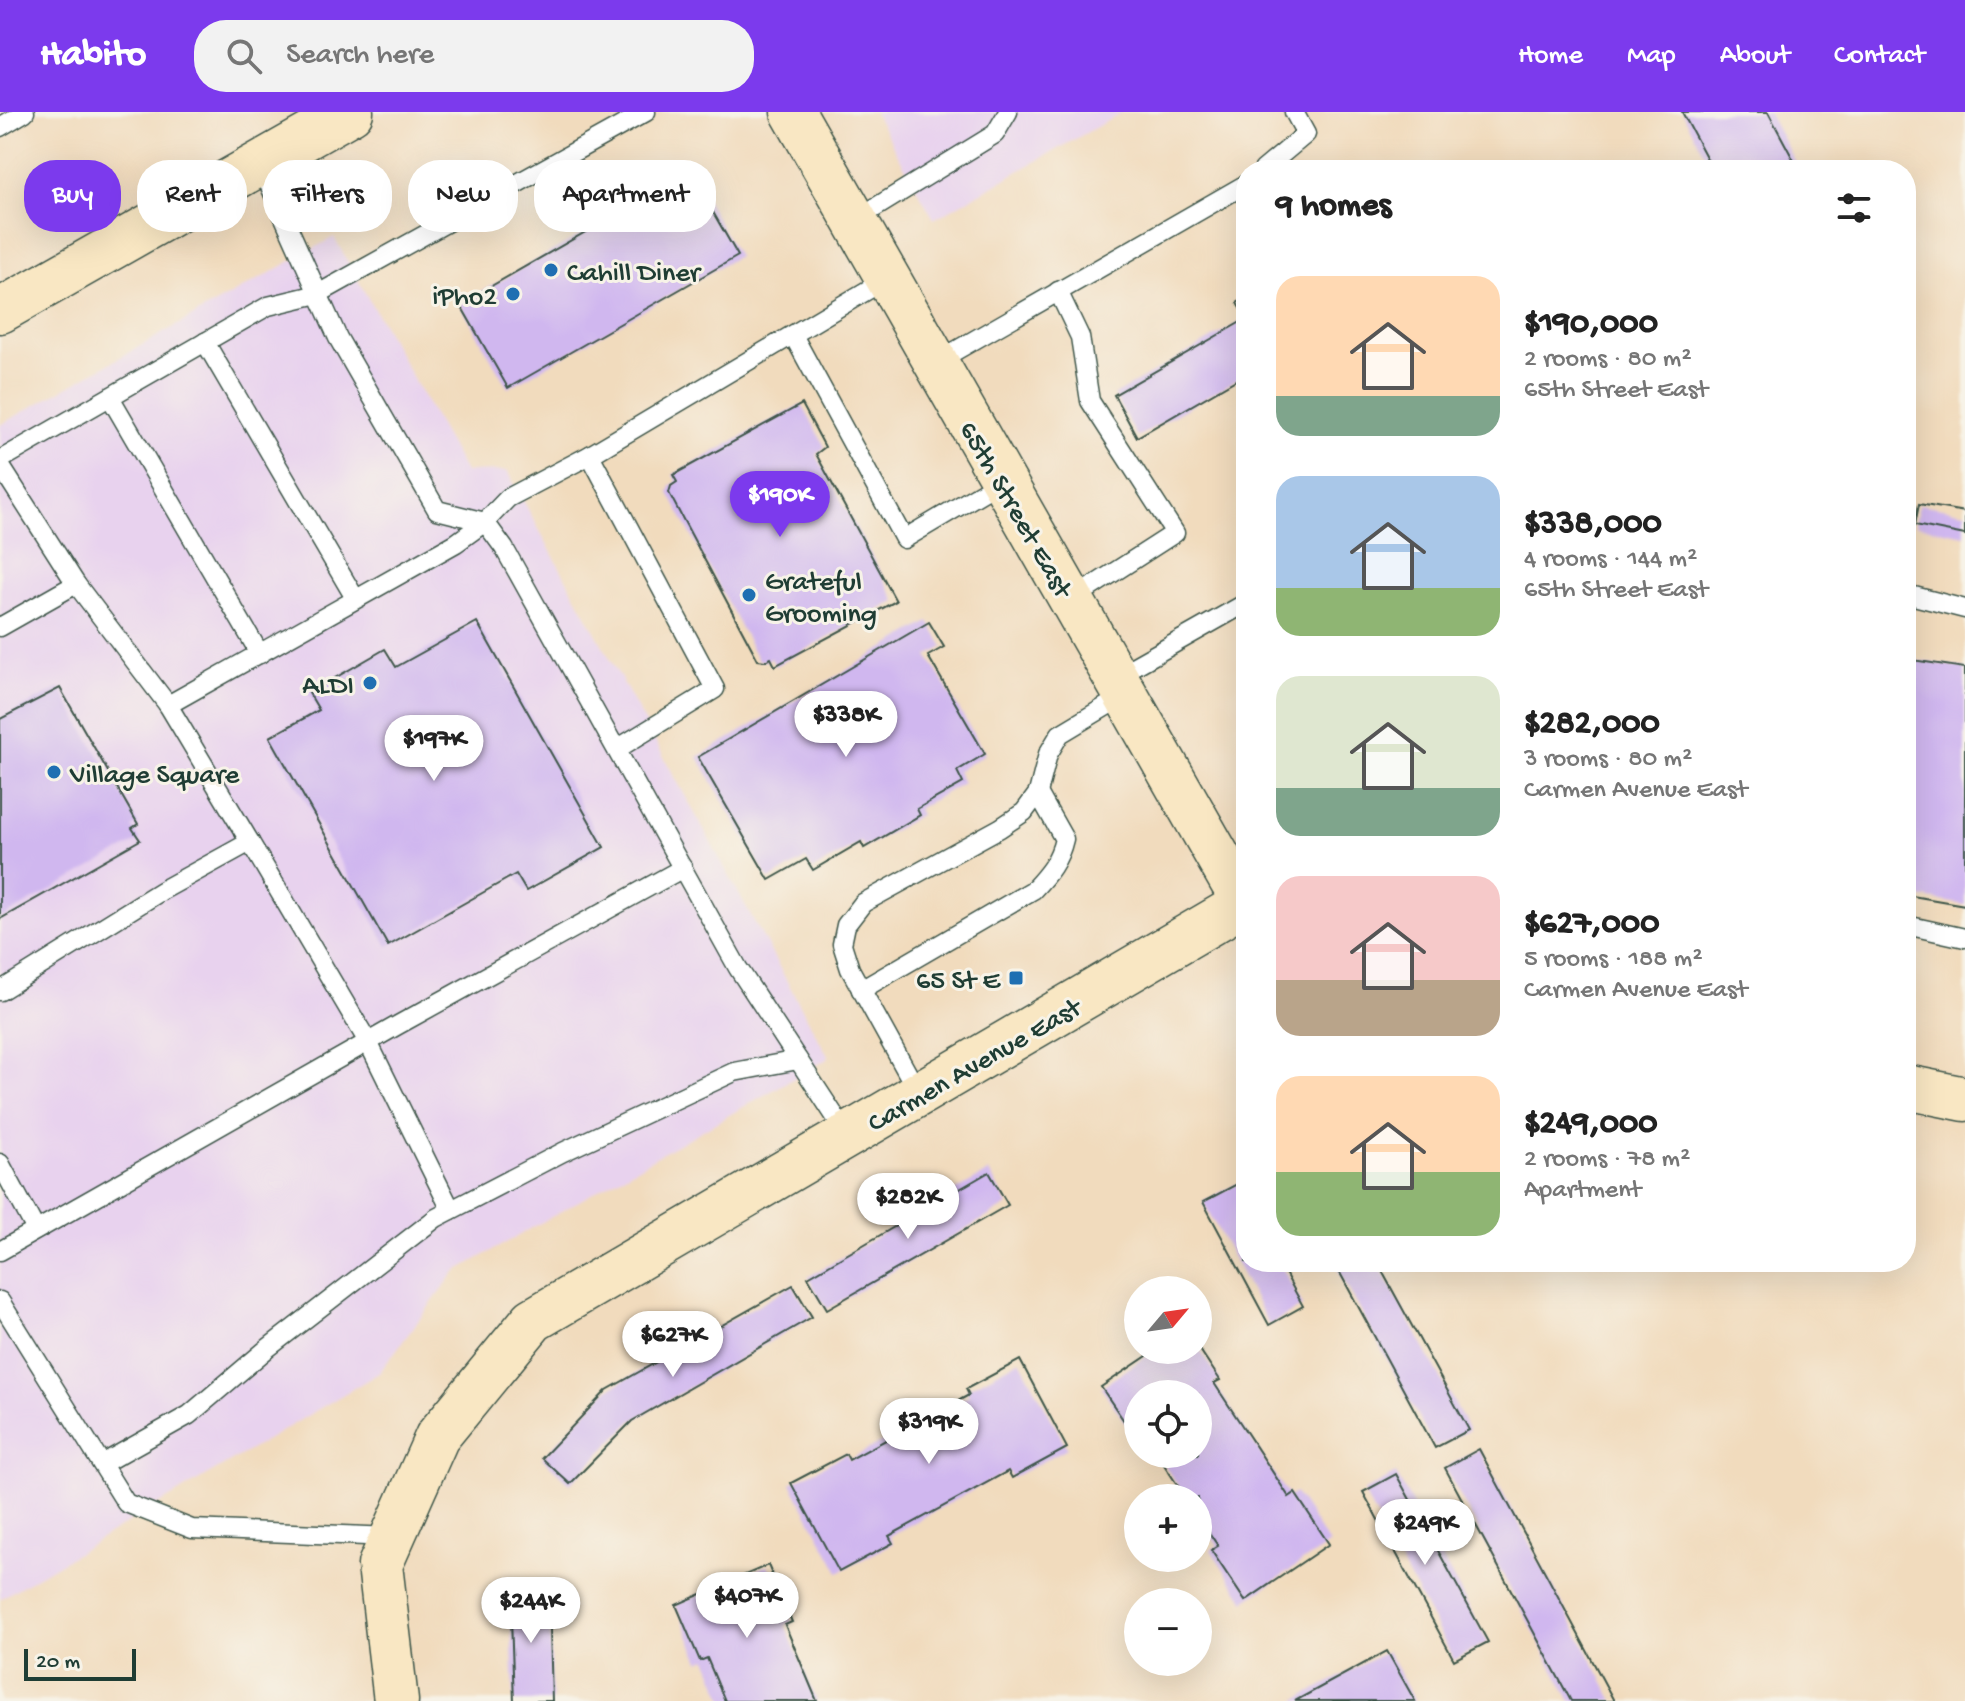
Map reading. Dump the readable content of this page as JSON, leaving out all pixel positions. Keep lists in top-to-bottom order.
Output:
{
  "streets": {
    "street": ["65th Street East", "Carmen Avenue East"]
  },
  "places": {
    "other": [
      "Cahill Diner",
      "iPho2",
      "Grateful Grooming",
      "ALDI",
      "Village Square"
    ],
    "transit": ["65 St E"]
  },
  "scale_bar": "20 m",
  "north": "top right",
  "page": {
    "header": "Habito",
    "search": "Search here",
    "nav": [
      "Home",
      "Map",
      "About",
      "Contact"
    ],
    "chip": [
      "Buy",
      "Rent",
      "Filters",
      "New",
      "Apartment"
    ],
    "heading": "9 homes",
    "list": [
      {
        "name": "$190,000",
        "note": "2 rooms · 80 m² · 65th Street East"
      },
      {
        "name": "$338,000",
        "note": "4 rooms · 144 m² · 65th Street East"
      },
      {
        "name": "$282,000",
        "note": "3 rooms · 80 m² · Carmen Avenue East"
      },
      {
        "name": "$627,000",
        "note": "5 rooms · 188 m² · Carmen Avenue East"
      },
      {
        "name": "$249,000",
        "note": "2 rooms · 78 m² · Apartment"
      }
    ],
    "price": [
      "$190K",
      "$338K",
      "$197K",
      "$282K",
      "$627K",
      "$319K",
      "$249K",
      "$407K",
      "$244K"
    ],
    "map_buttons": ["+", "−"],
    "scale": "20 m"
  }
}
